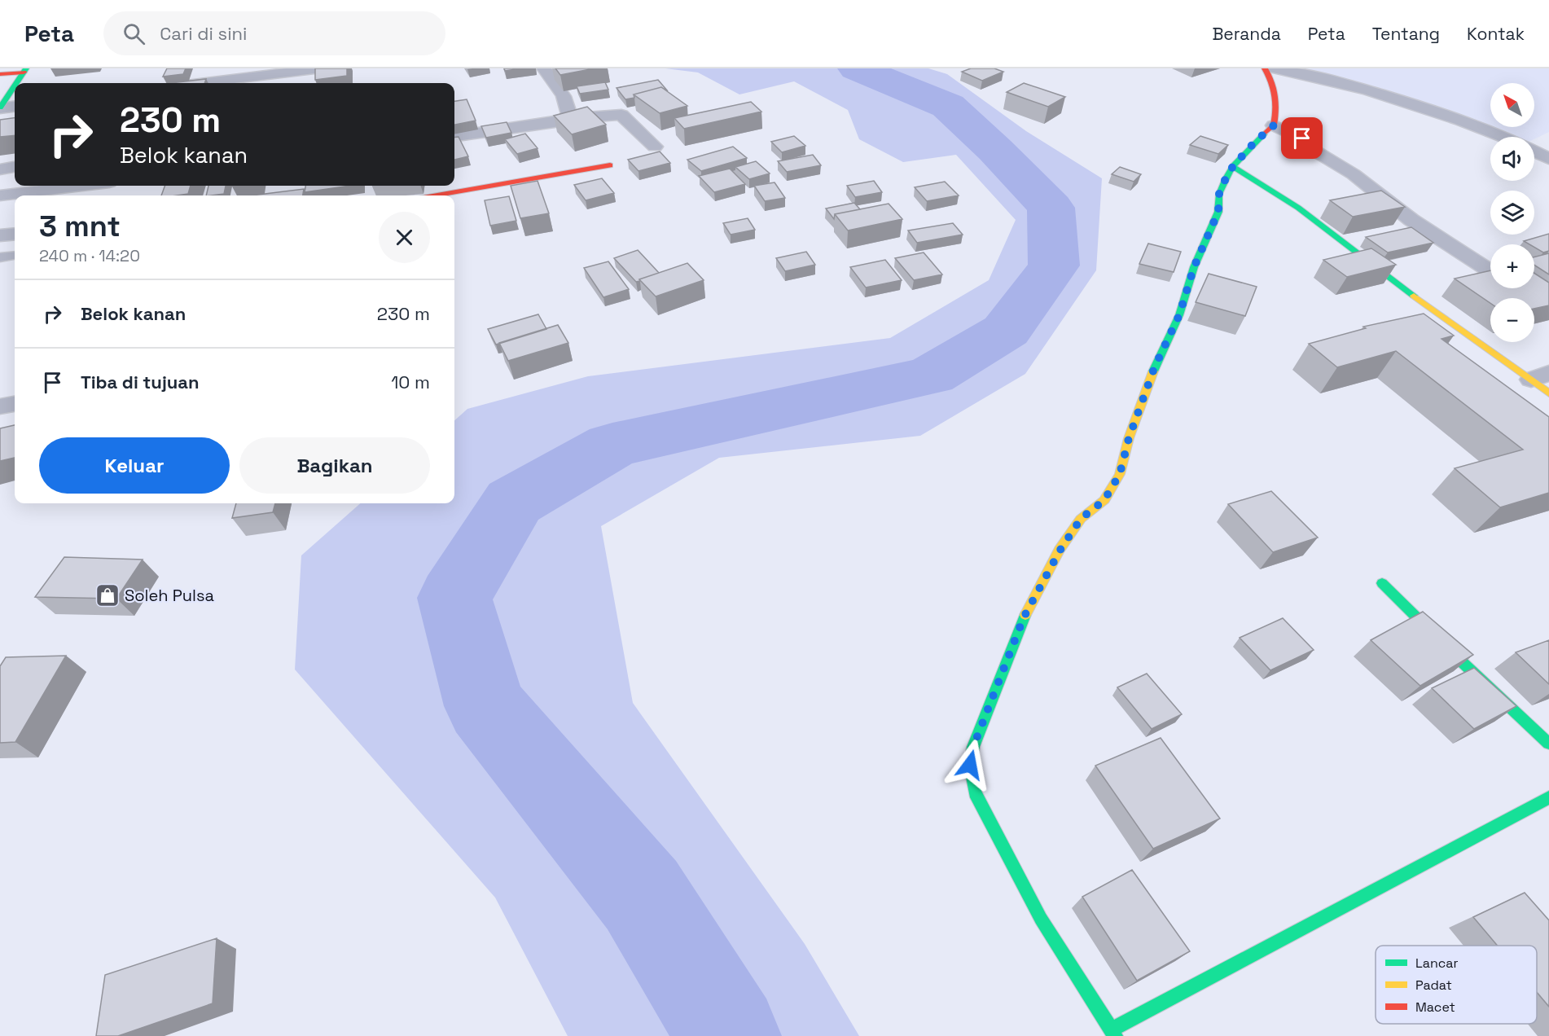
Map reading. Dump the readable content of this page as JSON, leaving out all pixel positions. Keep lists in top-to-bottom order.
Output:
{
  "places": {
    "shop": ["Soleh Pulsa"]
  },
  "legend": ["Lancar", "Padat", "Macet"],
  "north": "top left",
  "page": {
    "header": "Peta",
    "search": "Cari di sini",
    "nav": [
      "Beranda",
      "Peta",
      "Tentang",
      "Kontak"
    ],
    "map_buttons": ["+", "−"],
    "turn": ["230 m", "Belok kanan"],
    "heading": ["3 mnt", "240 m · 14:20"],
    "list": [
      {
        "name": "Belok kanan",
        "value": "230 m"
      },
      {
        "name": "Tiba di tujuan",
        "value": "10 m"
      }
    ],
    "buttons": ["Keluar", "Bagikan"]
  }
}
